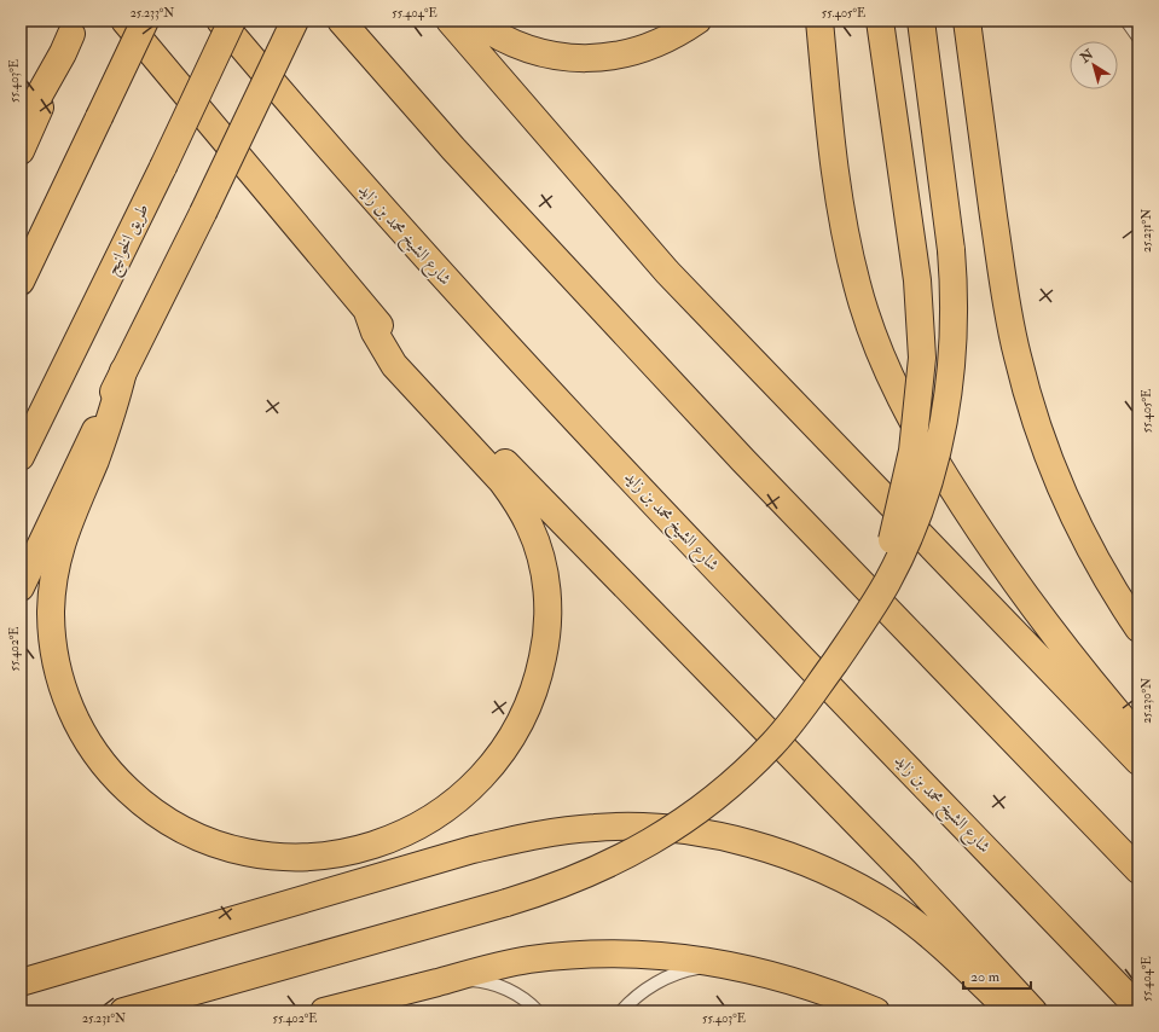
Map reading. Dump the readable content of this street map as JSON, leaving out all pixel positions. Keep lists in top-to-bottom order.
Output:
{
  "streets": {
    "main road": ["شارع الشيخ محمد بن زايد", "طريق الخوانيج"]
  },
  "scale_bar": "20 m",
  "north": "top left",
  "coordinates": [
    "25.233°N",
    "55.404°E",
    "55.405°E",
    "55.403°E",
    "25.231°N",
    "55.402°E",
    "25.230°N"
  ]
}
